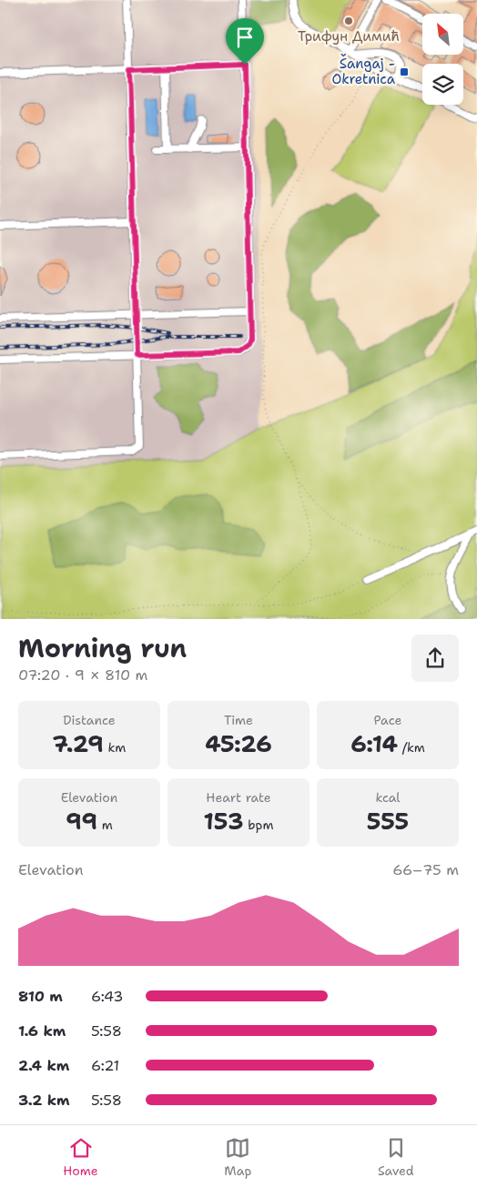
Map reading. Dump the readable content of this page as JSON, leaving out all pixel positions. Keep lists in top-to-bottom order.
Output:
{
  "places": {
    "other": ["Трифун Димић"],
    "transit": ["Šangaj - Okretnica"]
  },
  "north": "top left",
  "page": {
    "heading": ["Morning run", "07:20 · 9 × 810 m"],
    "stats": [
      ["Distance", "7.29 km"],
      ["Time", "45:26"],
      ["Pace", "6:14 /km"],
      ["Elevation", "99 m"],
      ["Heart rate", "153 bpm"],
      ["kcal", "555"]
    ],
    "chart": ["Elevation", "66–75 m"],
    "list": [
      {
        "name": "810 m",
        "note": "6:43"
      },
      {
        "name": "1.6 km",
        "note": "5:58"
      },
      {
        "name": "2.4 km",
        "note": "6:21"
      },
      {
        "name": "3.2 km",
        "note": "5:58"
      }
    ],
    "tabs": ["Home", "Map", "Saved"]
  }
}
